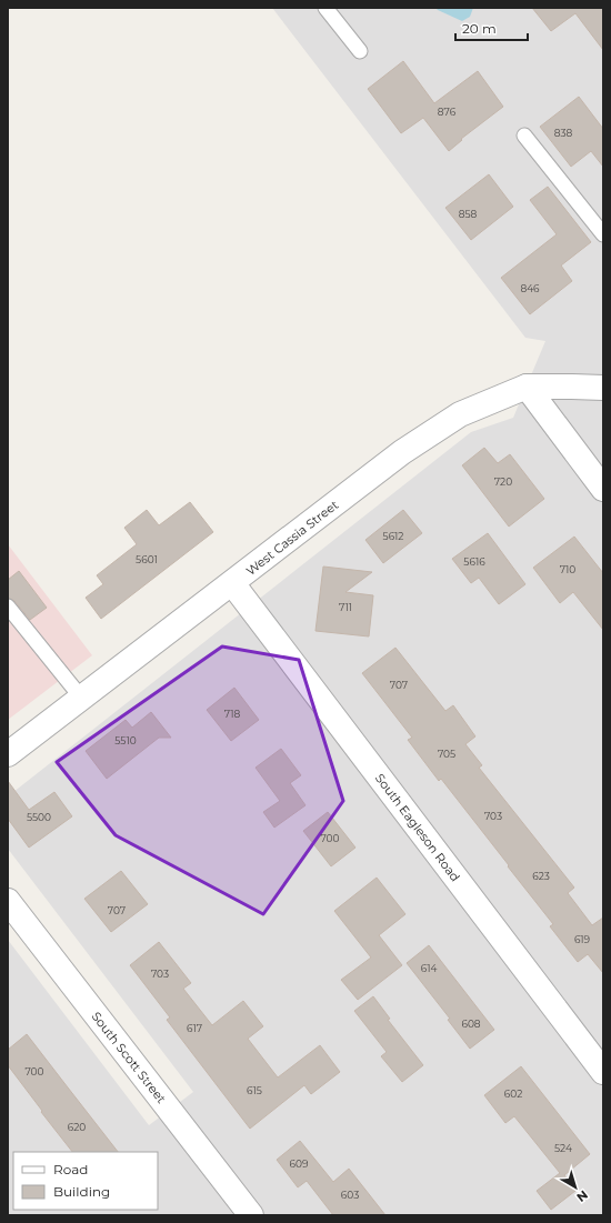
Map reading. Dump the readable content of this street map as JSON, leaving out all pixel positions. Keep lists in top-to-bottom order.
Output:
{
  "streets": {
    "street": ["West Cassia Street", "South Eagleson Road", "South Scott Street"]
  },
  "crossings": [
    ["West Cassia Street", "South Eagleson Road"]
  ],
  "house_numbers": [
    "876",
    "838",
    "858",
    "846",
    "720",
    "5612",
    "5601",
    "5616",
    "710",
    "711",
    "707",
    "718",
    "5510",
    "705",
    "703",
    "5500",
    "700",
    "623",
    "707",
    "619",
    "614",
    "703",
    "608",
    "617",
    "700",
    "615",
    "602",
    "620",
    "524",
    "609",
    "603"
  ],
  "legend": ["Road", "Building"],
  "scale_bar": "20 m",
  "north": "bottom right"
}
